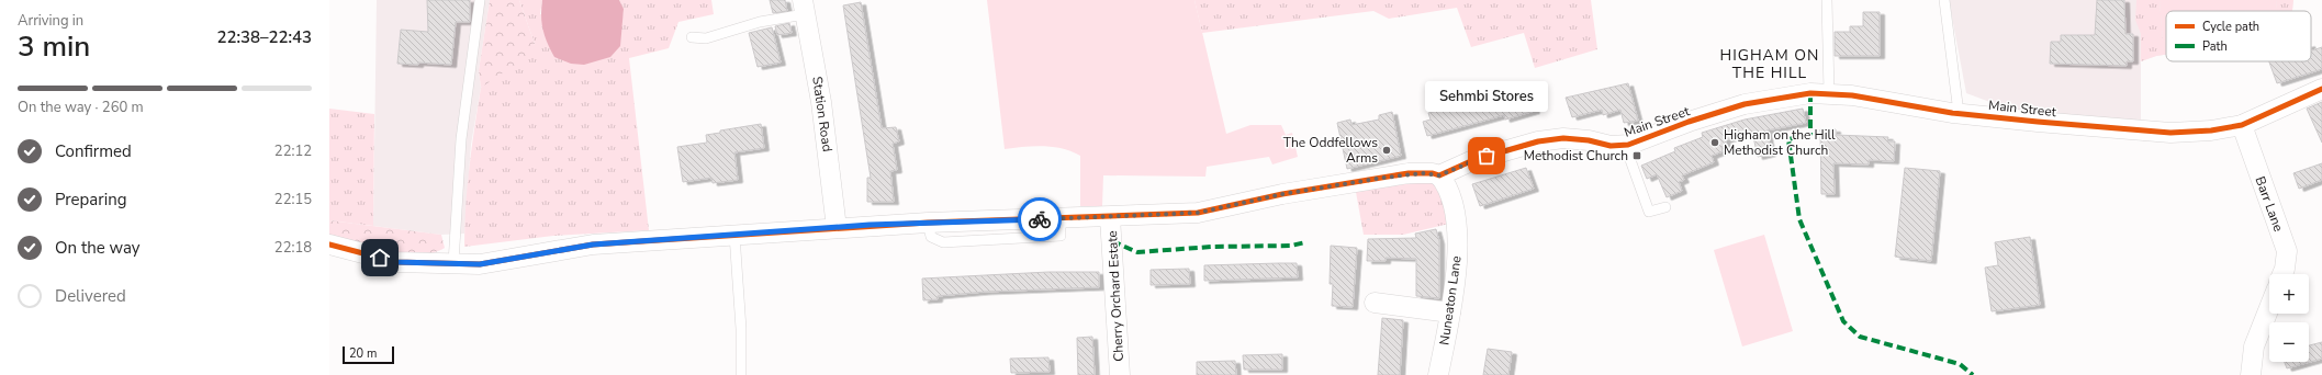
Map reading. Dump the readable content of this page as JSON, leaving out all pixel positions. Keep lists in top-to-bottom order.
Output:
{
  "streets": {
    "street": [
      "Main Street",
      "Station Road",
      "Barr Lane",
      "Cherry Orchard Estate",
      "Nuneaton Lane"
    ]
  },
  "crossings": [
    ["Main Street", "Station Road"],
    ["Main Street", "Barr Lane"],
    ["Main Street", "Cherry Orchard Estate"],
    ["Main Street", "Nuneaton Lane"]
  ],
  "districts": ["HIGHAM ON THE HILL"],
  "places": {
    "other": ["Higham on the Hill Methodist Church", "The Oddfellows Arms", "Sehmbi Stores"],
    "transit": ["Methodist Church"]
  },
  "legend": ["Cycle path", "Path"],
  "scale_bar": "20 m",
  "page": {
    "heading": ["3 min", "Arriving in", "22:38–22:43"],
    "bar": "On the way · 260 m",
    "bubble": "Sehmbi Stores",
    "list": [
      ["Confirmed", "22:12"],
      ["Preparing", "22:15"],
      ["On the way", "22:18"],
      "Delivered"
    ],
    "map_buttons": ["+", "−"],
    "scale": "20 m"
  }
}
